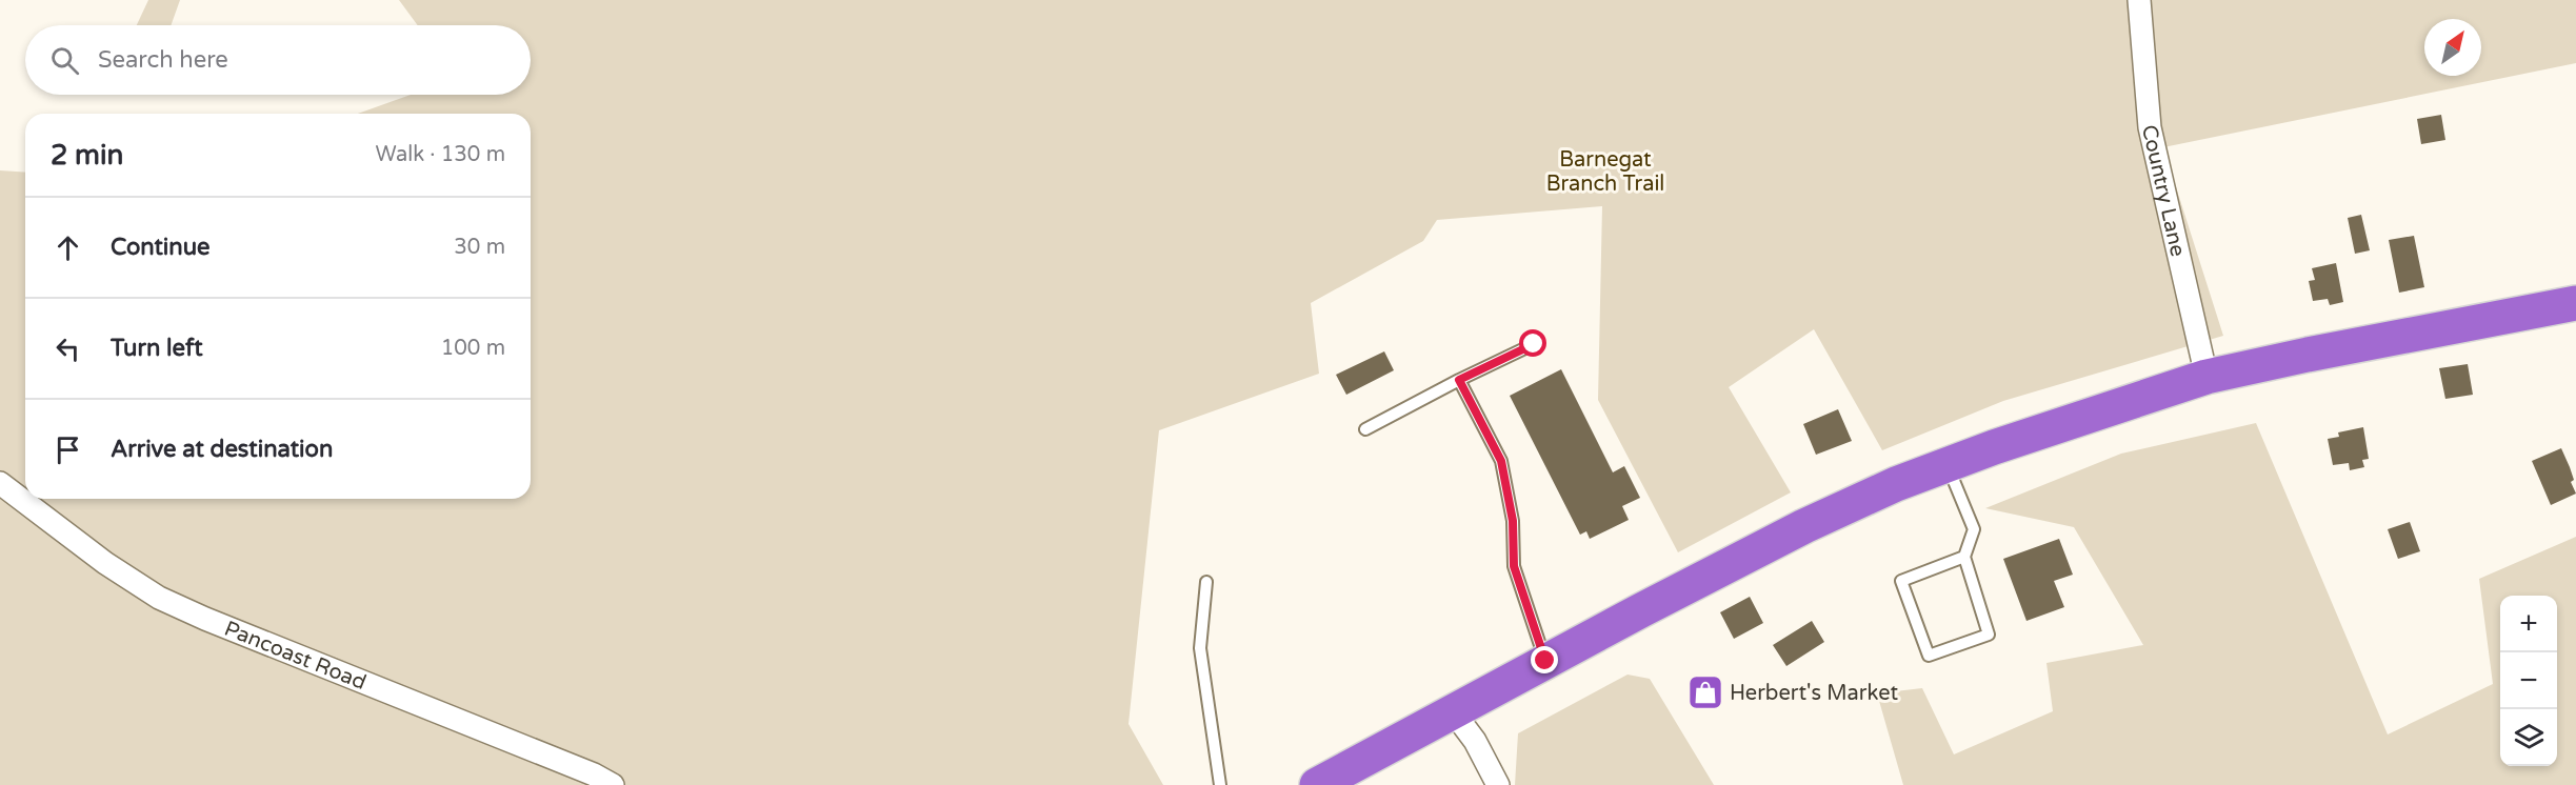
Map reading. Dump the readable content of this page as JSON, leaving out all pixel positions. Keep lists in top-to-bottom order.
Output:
{
  "streets": {
    "street": ["Country Lane", "Pancoast Road"]
  },
  "parks": ["Barnegat Branch Trail"],
  "places": {
    "shop": ["Herbert's Market"]
  },
  "north": "top right",
  "page": {
    "search": "Search here",
    "heading": ["2 min", "Walk · 130 m"],
    "list": [
      ["Continue", "30 m"],
      ["Turn left", "100 m"],
      "Arrive at destination"
    ],
    "map_buttons": ["+", "−"]
  }
}
